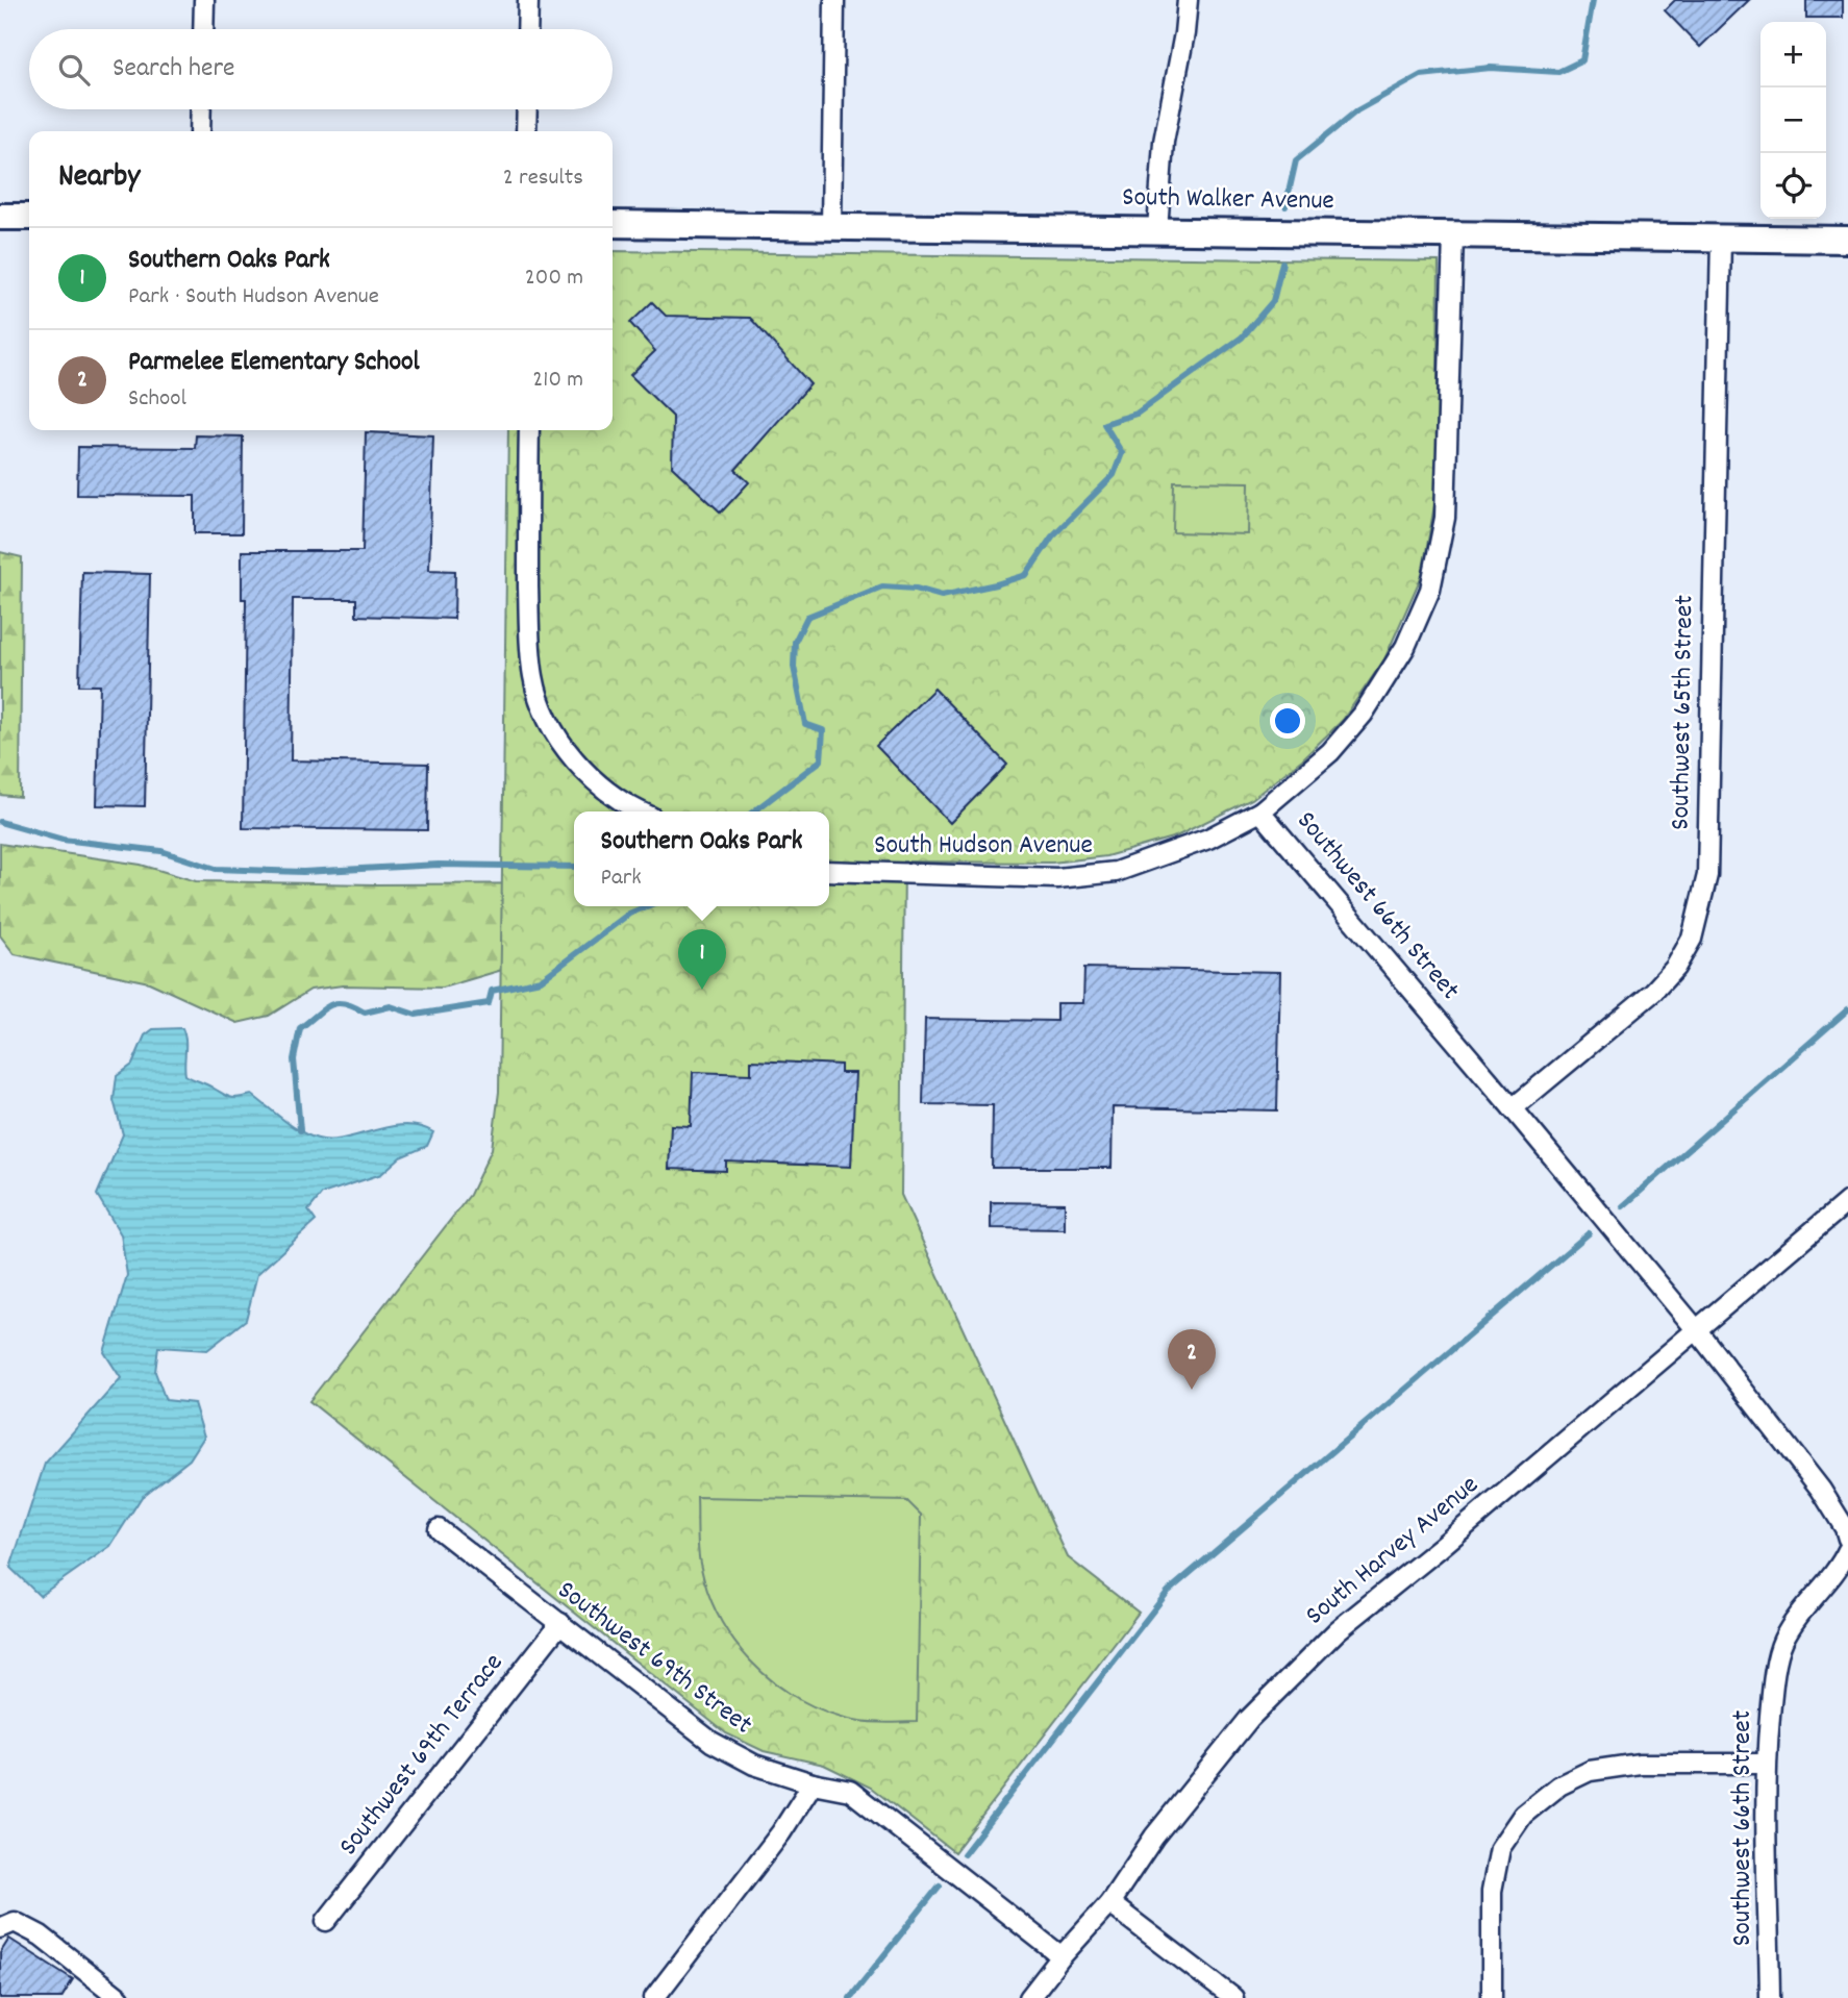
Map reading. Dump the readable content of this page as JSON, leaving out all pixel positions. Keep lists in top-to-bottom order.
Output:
{
  "streets": {
    "main road": ["South Walker Avenue"],
    "street": [
      "Southwest 65th Street",
      "South Hudson Avenue",
      "Southwest 66th Street",
      "South Harvey Avenue",
      "Southwest 69th Street",
      "Southwest 69th Terrace"
    ]
  },
  "crossings": [
    ["South Walker Avenue", "Southwest 65th Street"],
    ["South Walker Avenue", "Southwest 66th Street"],
    ["Southwest 65th Street", "Southwest 66th Street"],
    ["South Hudson Avenue", "Southwest 66th Street"],
    ["Southwest 66th Street", "South Harvey Avenue"],
    ["South Harvey Avenue", "Southwest 69th Street"],
    ["Southwest 69th Street", "Southwest 69th Terrace"]
  ],
  "page": {
    "map_buttons": ["+", "−"],
    "search": "Search here",
    "heading": ["Nearby", "2 results"],
    "list": [
      {
        "mark": "1",
        "name": "Southern Oaks Park",
        "note": "Park · South Hudson Avenue",
        "value": "200 m"
      },
      {
        "mark": "2",
        "name": "Parmelee Elementary School",
        "note": "School",
        "value": "210 m"
      }
    ],
    "popup": ["Southern Oaks Park", "Park"],
    "pins": ["1", "2"]
  }
}
